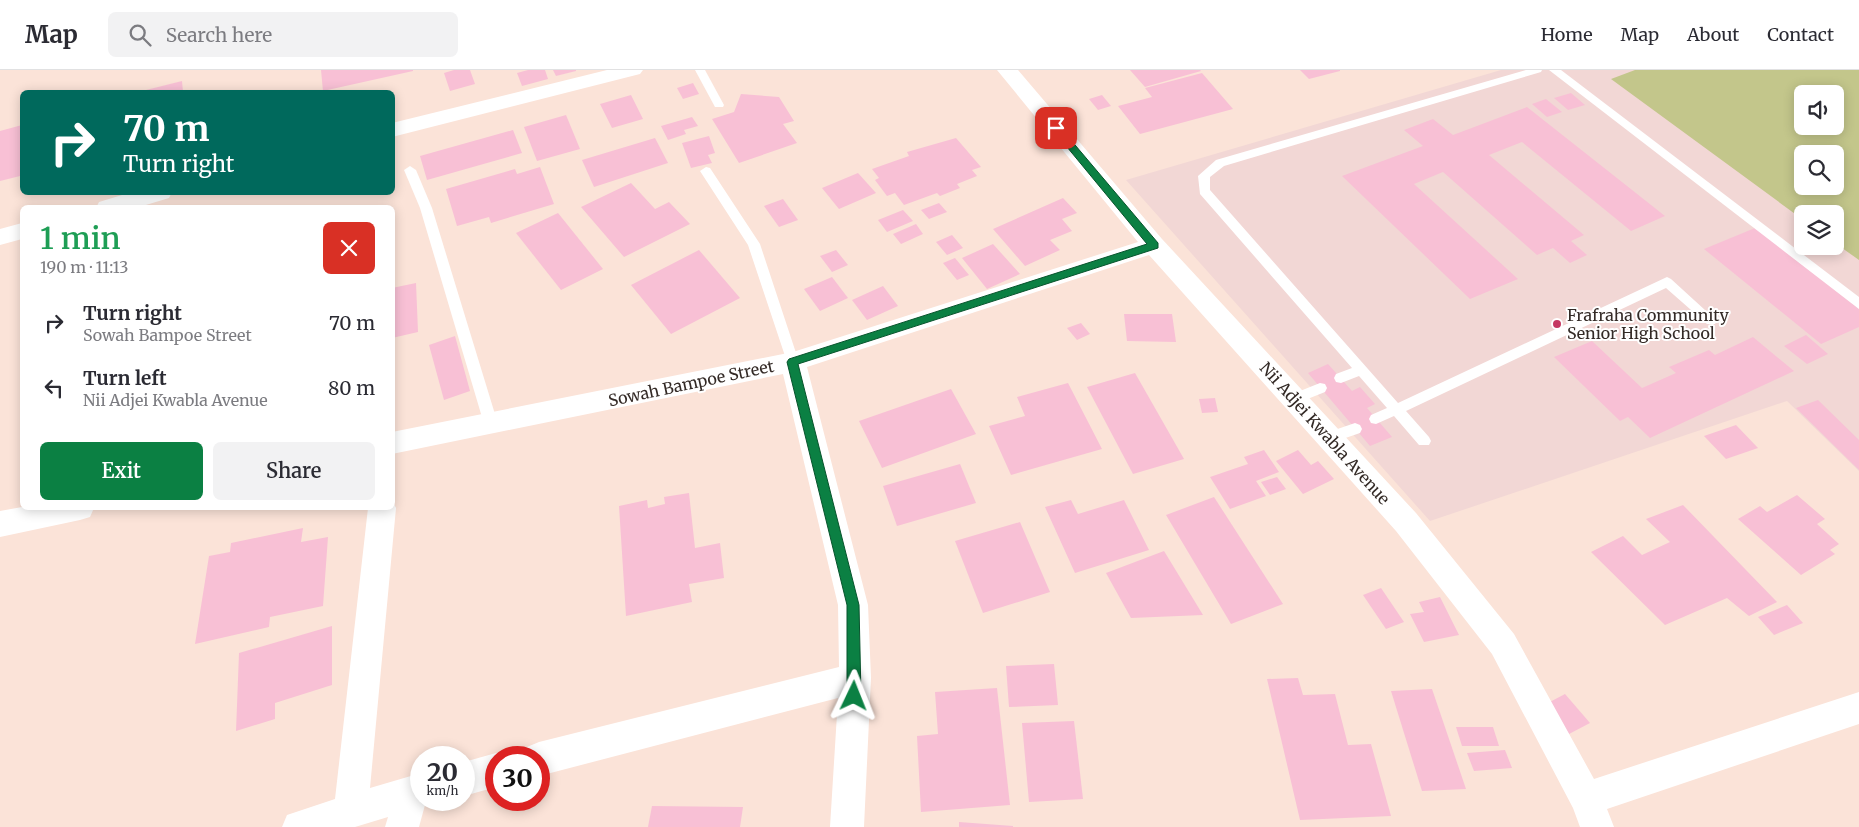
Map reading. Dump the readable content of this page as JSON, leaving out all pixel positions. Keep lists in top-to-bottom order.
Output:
{
  "streets": {
    "street": ["Sowah Bampoe Street", "Nii Adjei Kwabla Avenue"]
  },
  "crossings": [
    ["Sowah Bampoe Street", "Nii Adjei Kwabla Avenue"]
  ],
  "places": ["Frafraha Community Senior High School"],
  "page": {
    "header": "Map",
    "search": "Search here",
    "nav": [
      "Home",
      "Map",
      "About",
      "Contact"
    ],
    "turn": ["70 m", "Turn right"],
    "heading": ["1 min", "190 m · 11:13"],
    "list": [
      {
        "name": "Turn right",
        "note": "Sowah Bampoe Street",
        "value": "70 m"
      },
      {
        "name": "Turn left",
        "note": "Nii Adjei Kwabla Avenue",
        "value": "80 m"
      }
    ],
    "buttons": ["Exit", "Share"],
    "speed": "20 km/h",
    "limit": "30"
  }
}
